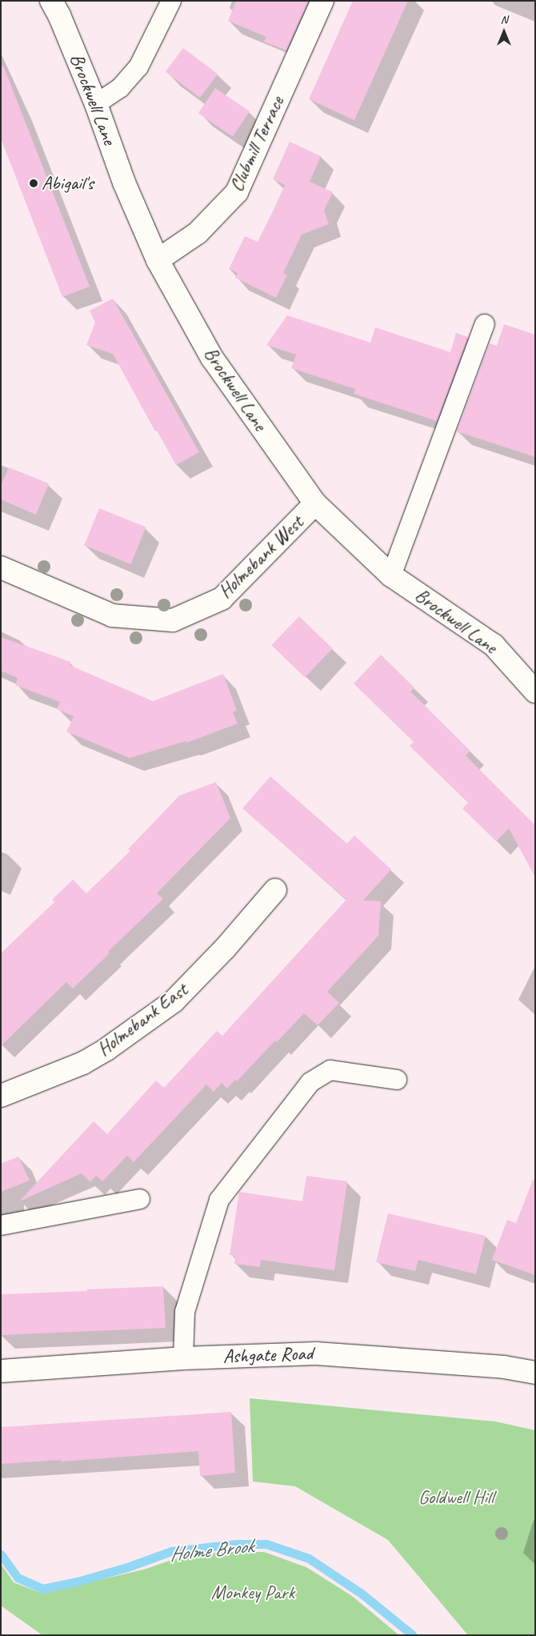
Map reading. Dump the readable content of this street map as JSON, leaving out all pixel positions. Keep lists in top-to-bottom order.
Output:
{
  "streets": {
    "street": [
      "Brockwell Lane",
      "Clubmill Terrace",
      "Holmebank West",
      "Holmebank East",
      "Ashgate Road"
    ]
  },
  "crossings": [
    ["Brockwell Lane", "Clubmill Terrace"],
    ["Brockwell Lane", "Holmebank West"]
  ],
  "water": ["Holme Brook"],
  "parks": ["Goldwell Hill", "Monkey Park"],
  "places": ["Abigail's"],
  "north": "top"
}
